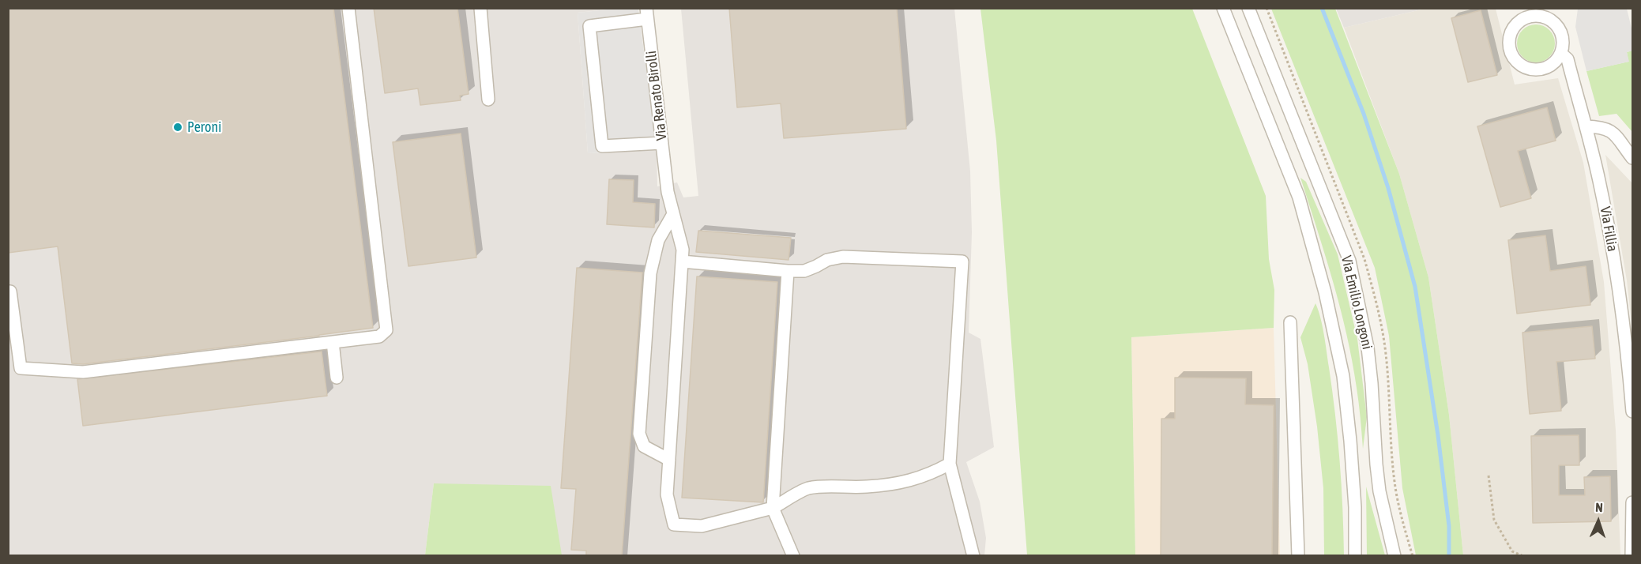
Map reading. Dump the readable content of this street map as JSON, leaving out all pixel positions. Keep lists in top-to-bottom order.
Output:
{
  "streets": {
    "street": ["Via Renato Birolli", "Via Fillia", "Via Emilio Longoni"]
  },
  "places": ["Peroni"],
  "north": "top"
}
